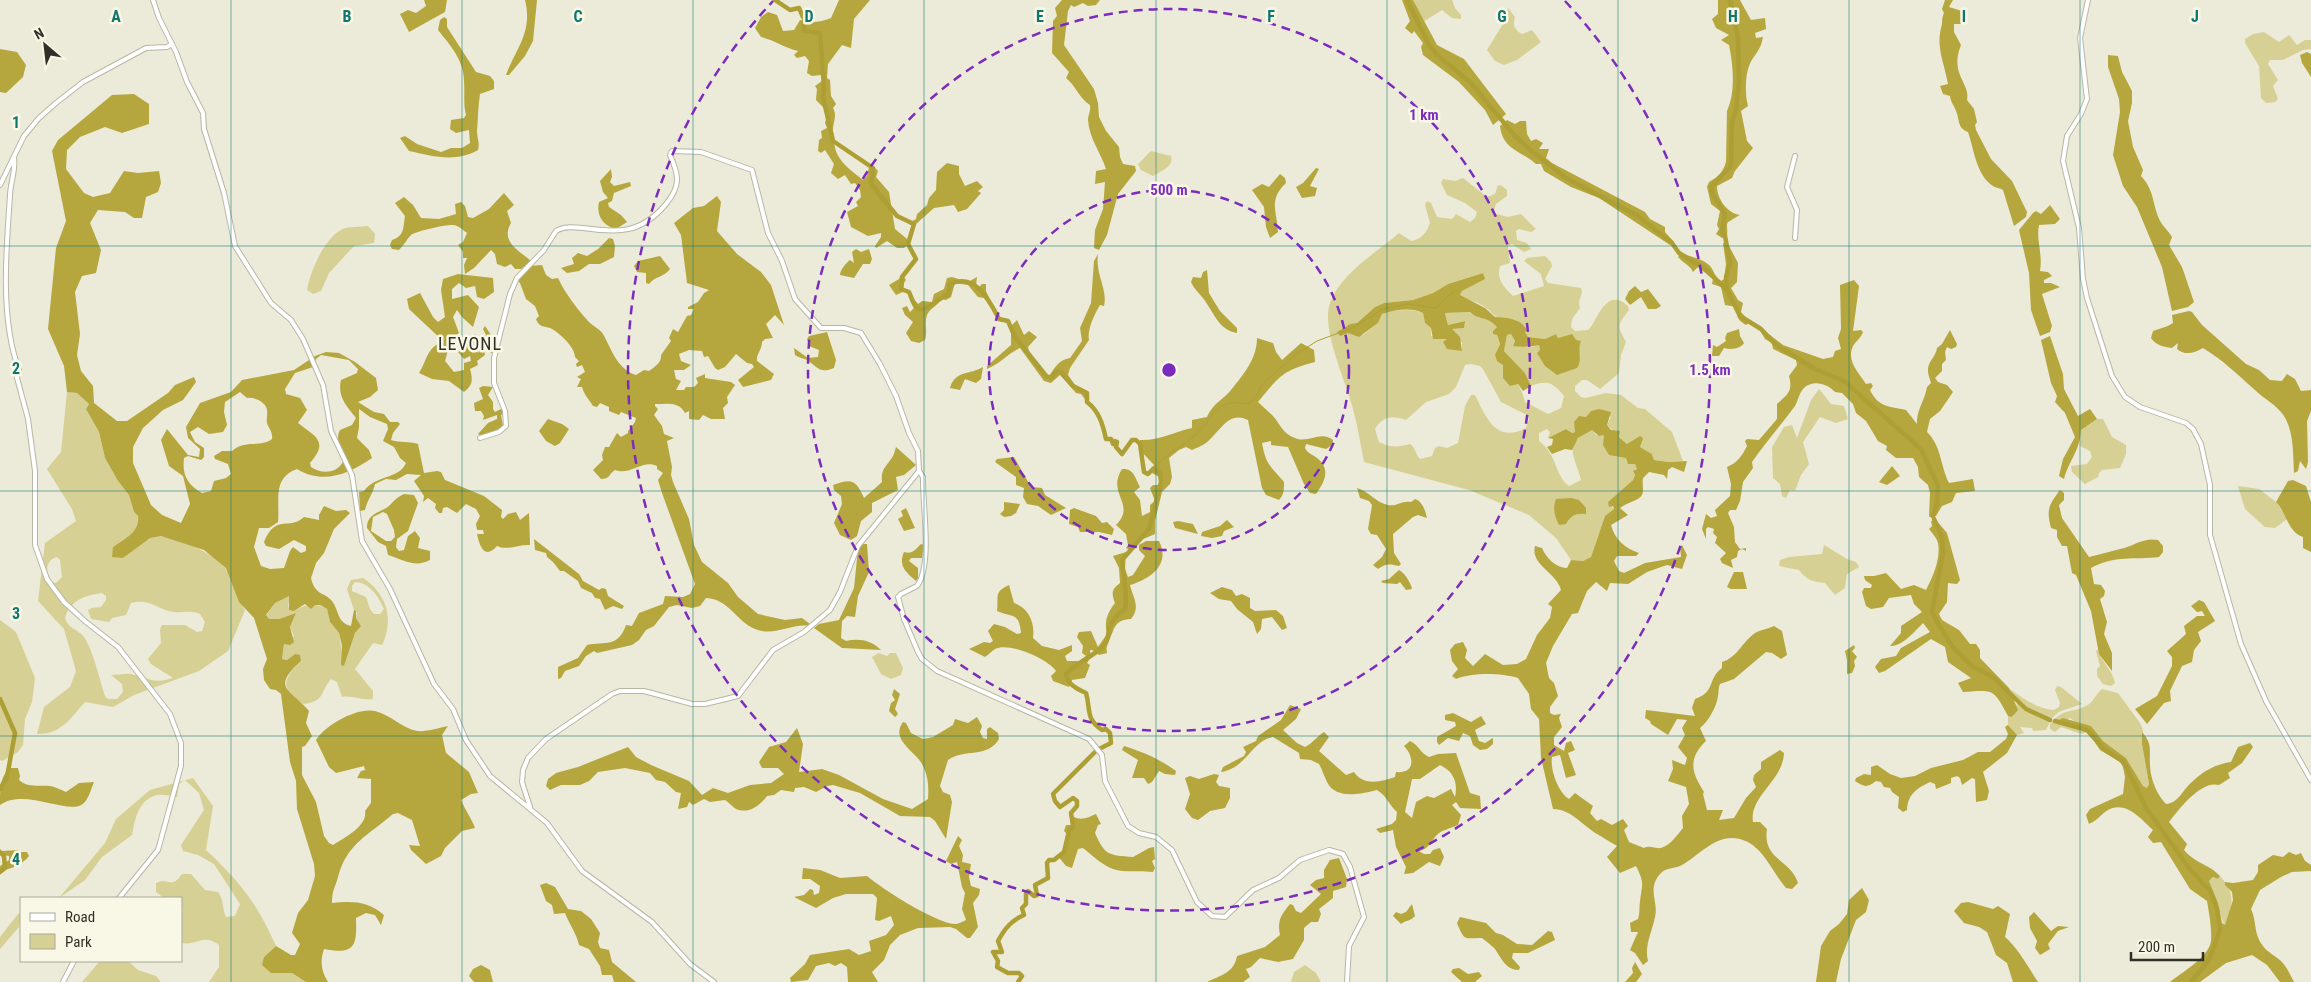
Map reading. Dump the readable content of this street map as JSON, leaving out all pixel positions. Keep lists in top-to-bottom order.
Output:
{
  "districts": ["LEVONL"],
  "legend": ["Road", "Park"],
  "scale_bar": "200 m",
  "north": "top left",
  "grid": {
    "columns": [
      "A",
      "B",
      "C",
      "D",
      "E",
      "F",
      "G",
      "H",
      "I",
      "J"
    ],
    "rows": [
      "1",
      "2",
      "3",
      "4"
    ]
  },
  "rings": ["1 km", "500 m", "1.5 km"]
}
